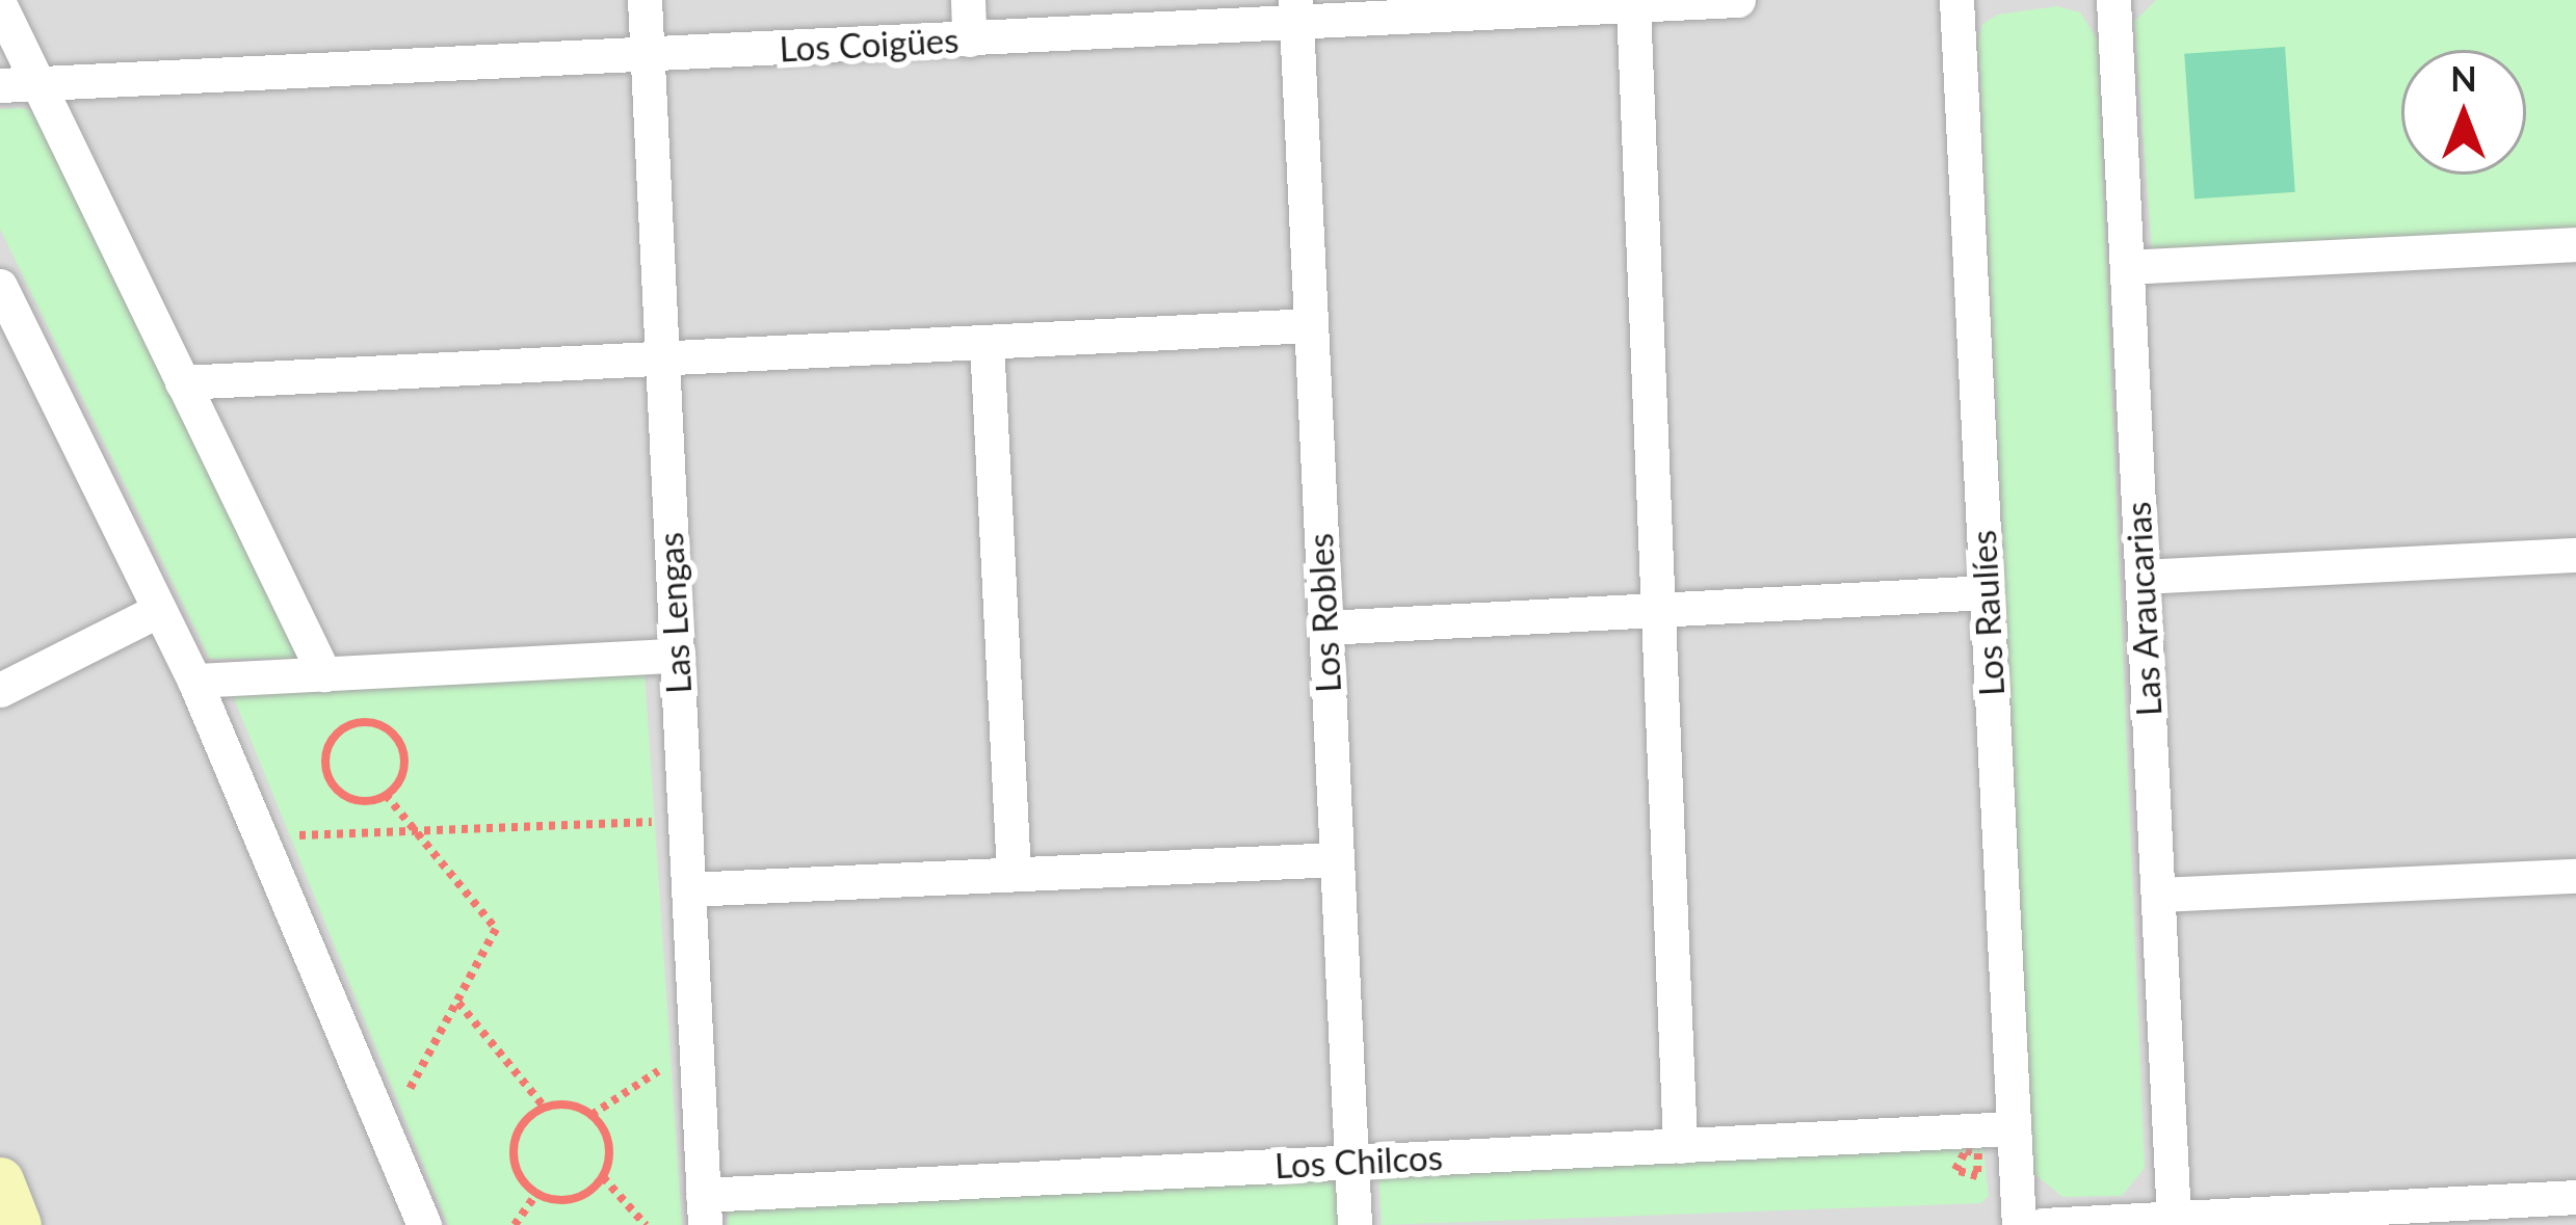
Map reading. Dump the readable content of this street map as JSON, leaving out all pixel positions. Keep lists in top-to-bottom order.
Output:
{
  "streets": {
    "street": [
      "Los Coigües",
      "Las Araucarias",
      "Las Lengas",
      "Los Robles",
      "Los Raulíes",
      "Los Chilcos"
    ]
  },
  "crossings": [
    ["Los Coigües", "Las Lengas"],
    ["Los Coigües", "Los Robles"],
    ["Las Lengas", "Los Chilcos"],
    ["Los Robles", "Los Chilcos"],
    ["Los Raulíes", "Los Chilcos"]
  ],
  "north": "top"
}
